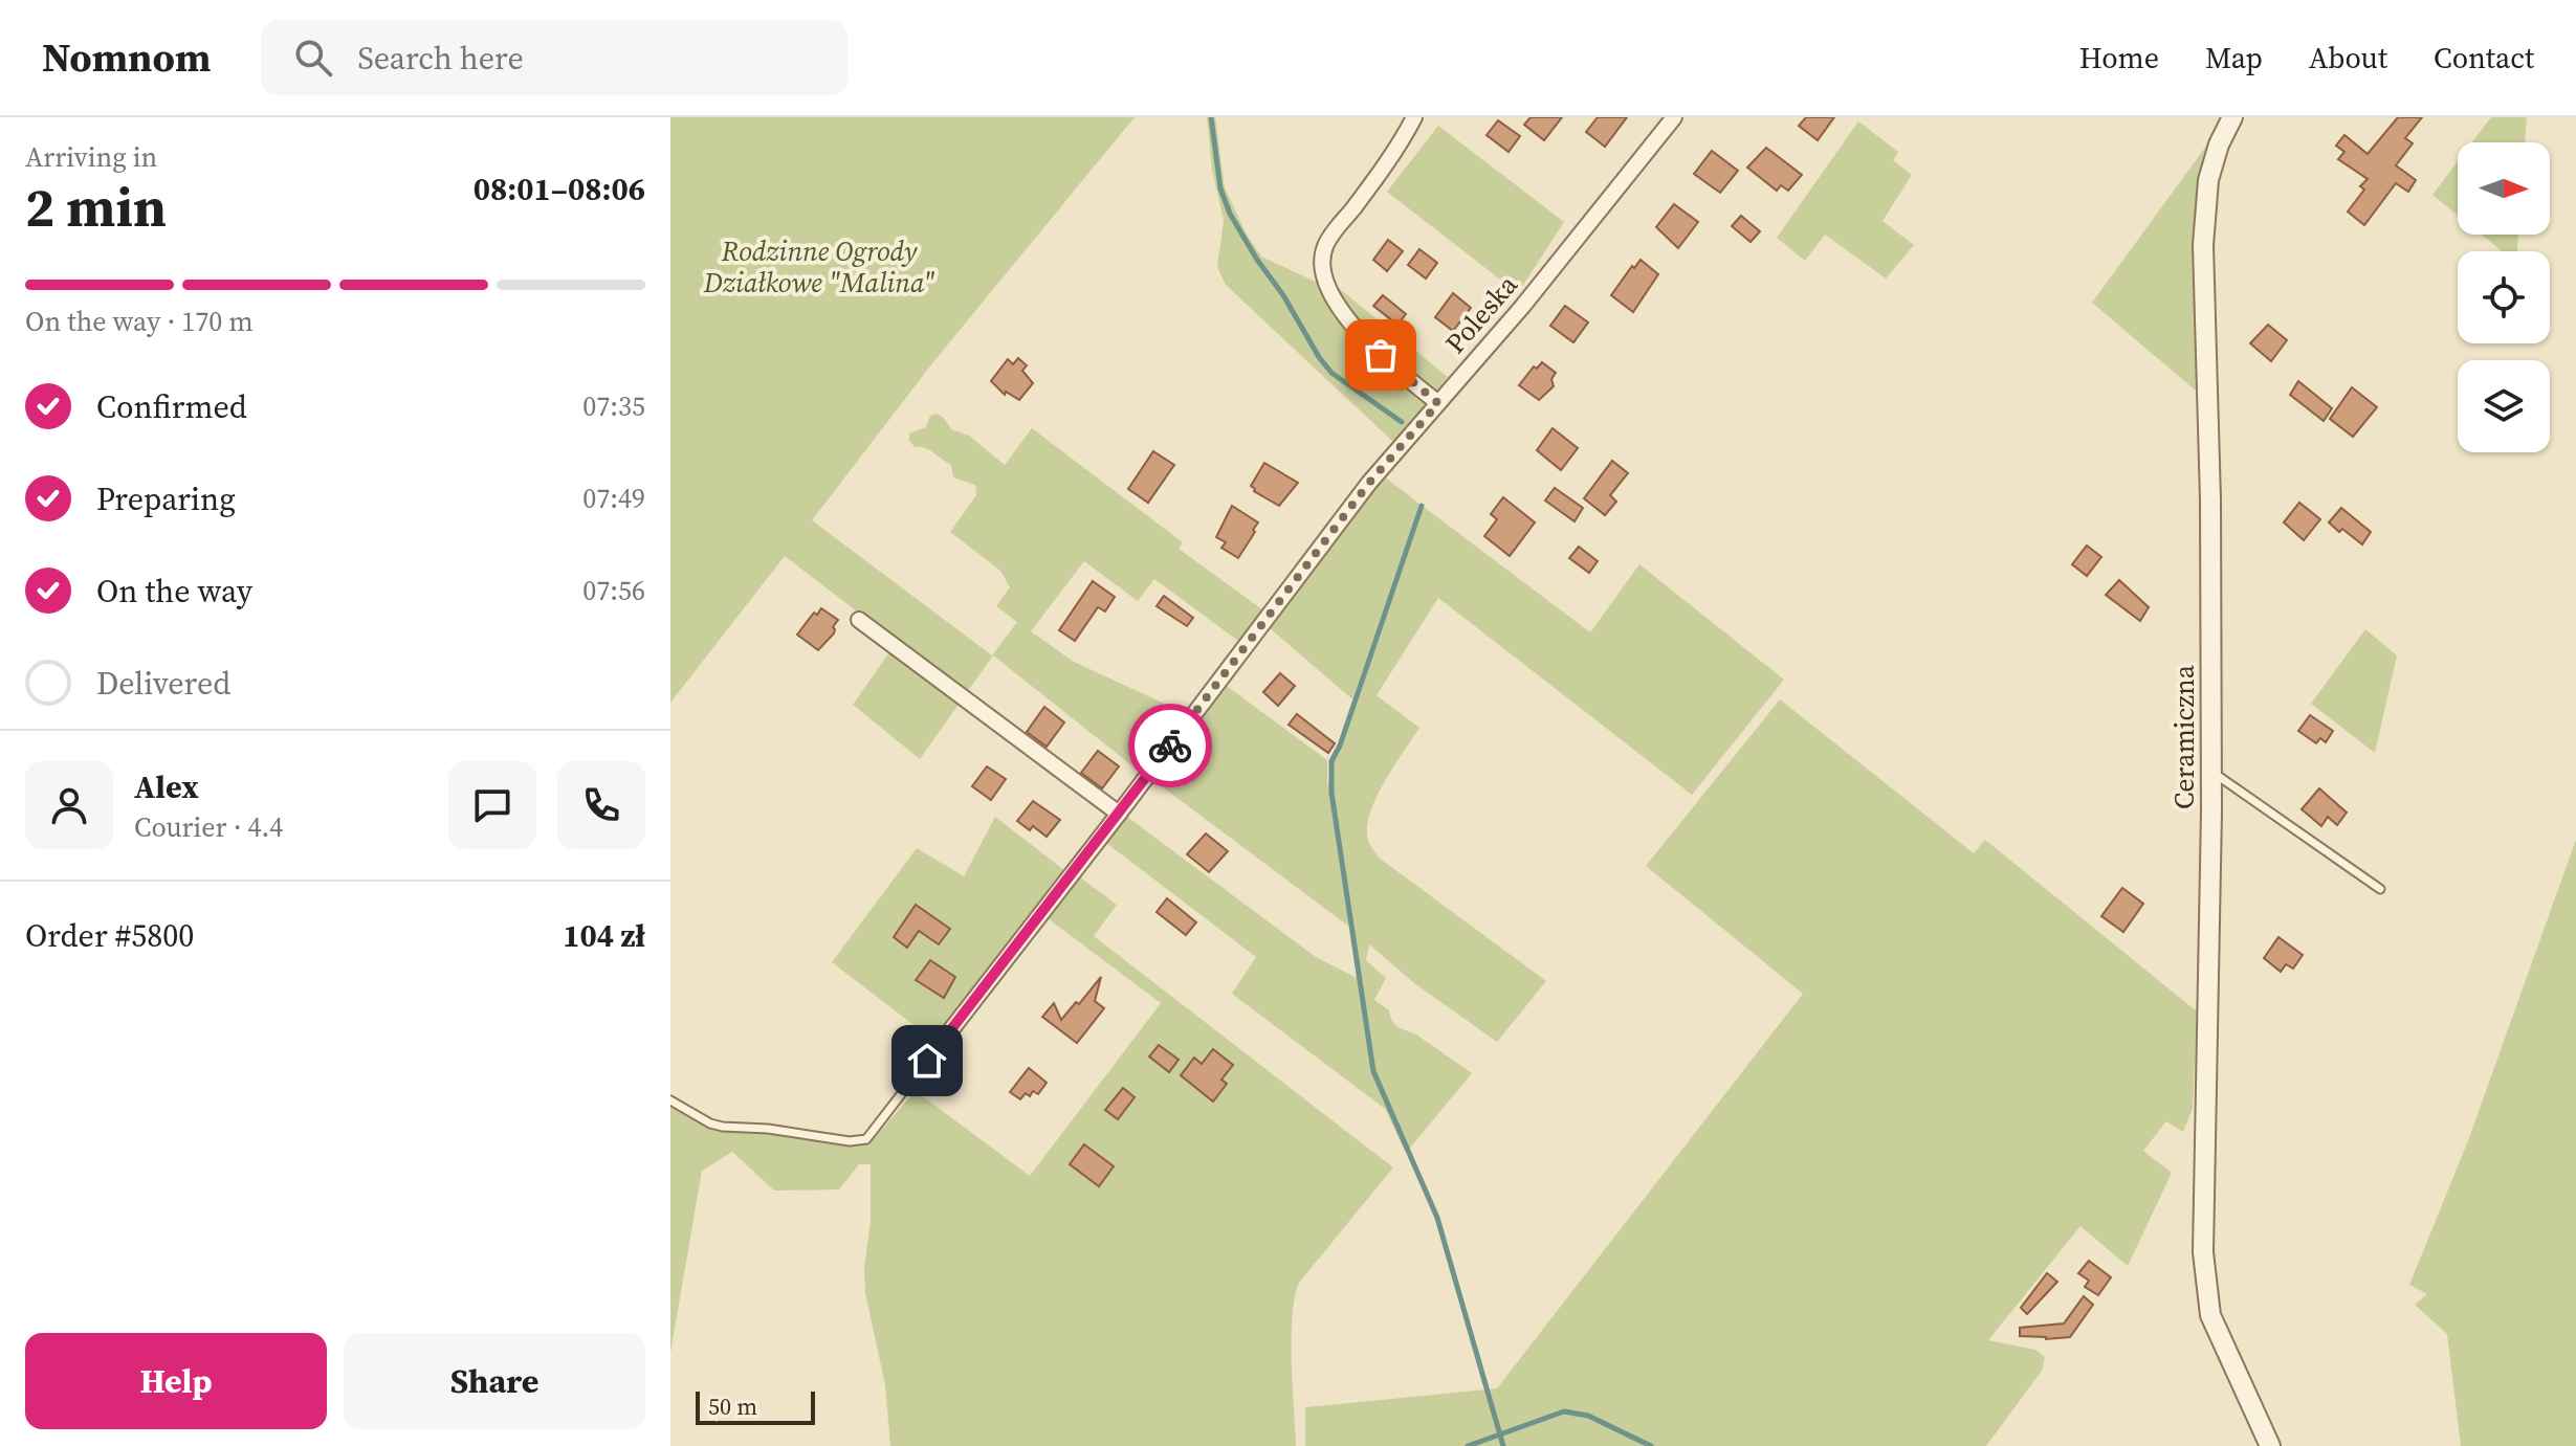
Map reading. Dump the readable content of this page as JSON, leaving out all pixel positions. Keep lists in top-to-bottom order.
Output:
{
  "streets": {
    "street": ["Poleska", "Ceramiczna"]
  },
  "parks": ["Rodzinne Ogrody Działkowe \"Malina\""],
  "scale_bar": "50 m",
  "north": "right",
  "page": {
    "header": "Nomnom",
    "search": "Search here",
    "nav": [
      "Home",
      "Map",
      "About",
      "Contact"
    ],
    "heading": ["2 min", "Arriving in", "08:01–08:06"],
    "panel": [
      "Alex",
      "Courier · 4.4",
      "Order #5800",
      "104 zł"
    ],
    "bar": "On the way · 170 m",
    "list": [
      ["Confirmed", "07:35"],
      ["Preparing", "07:49"],
      ["On the way", "07:56"],
      "Delivered"
    ],
    "buttons": ["Help", "Share"],
    "scale": "50 m"
  }
}
